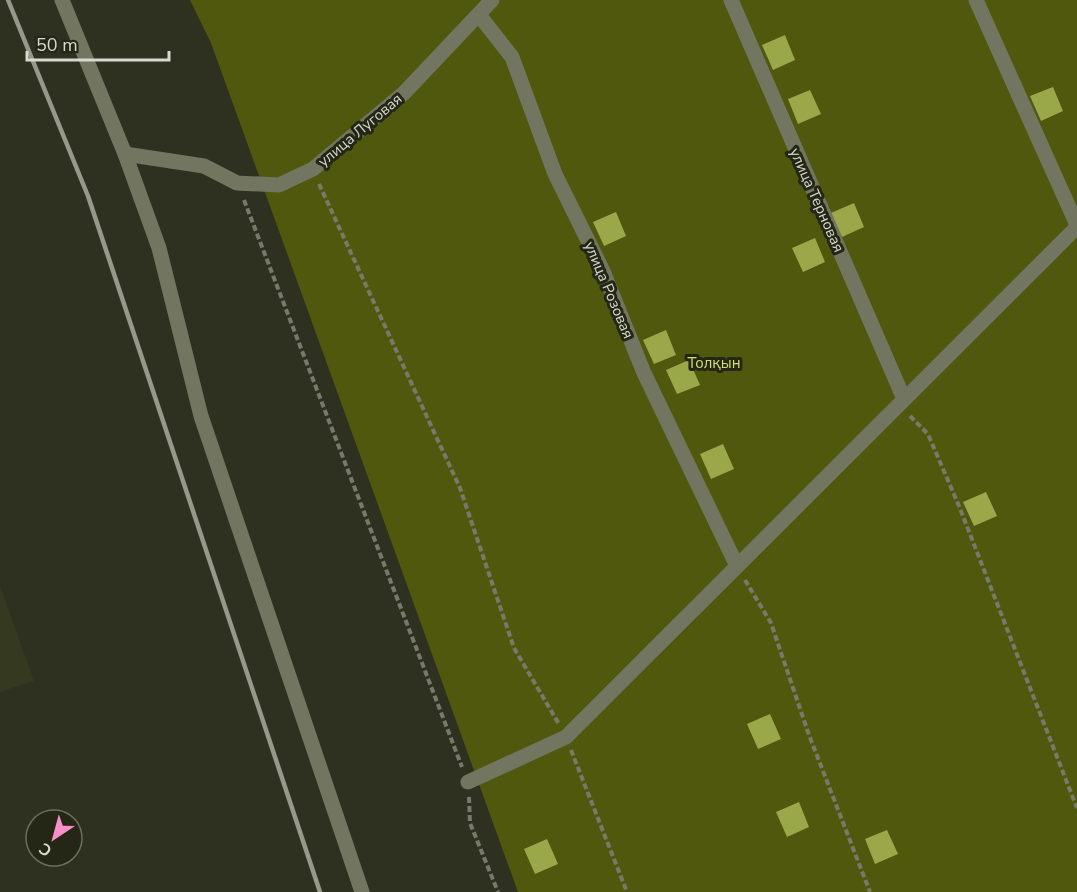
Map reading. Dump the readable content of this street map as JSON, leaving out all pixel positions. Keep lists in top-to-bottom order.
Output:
{
  "streets": {
    "street": ["улица Луговая", "улица Терновая", "улица Розовая"]
  },
  "crossings": [
    ["улица Луговая", "улица Розовая"]
  ],
  "parks": ["Толқын"],
  "scale_bar": "50 m",
  "north": "bottom left"
}
